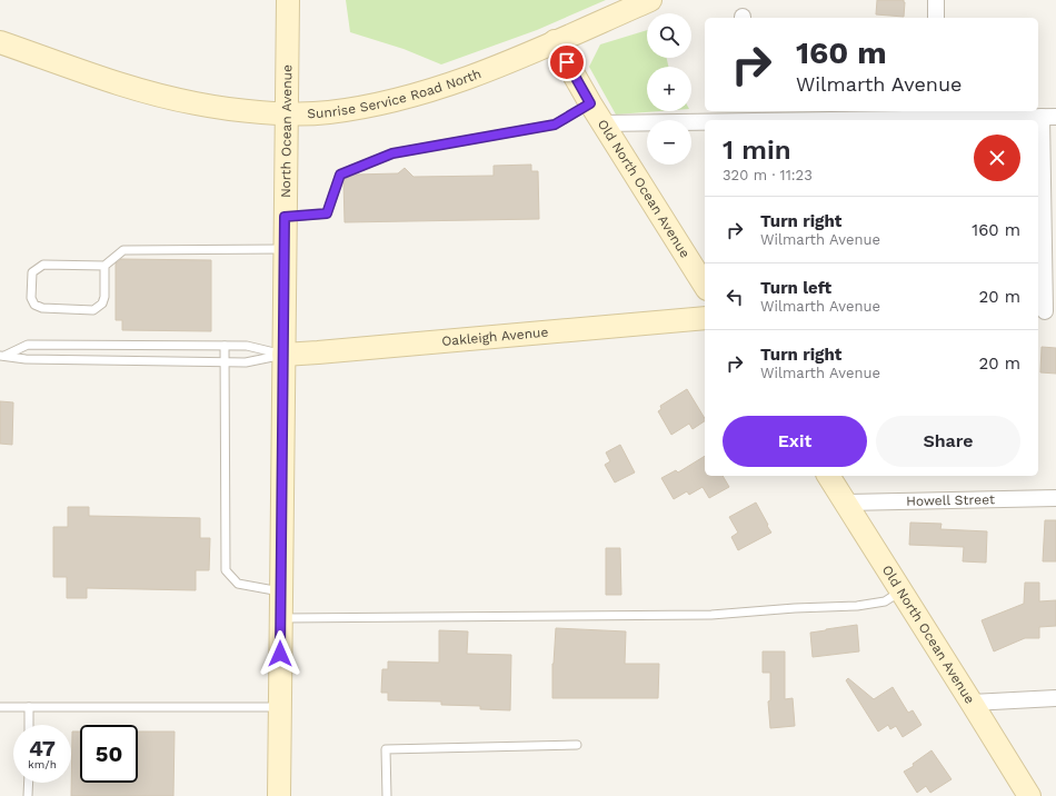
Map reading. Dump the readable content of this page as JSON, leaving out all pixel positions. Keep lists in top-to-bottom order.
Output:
{
  "streets": {
    "main road": [
      "Sunrise Service Road North",
      "North Ocean Avenue",
      "Old North Ocean Avenue",
      "Oakleigh Avenue"
    ],
    "street": ["Howell Street"]
  },
  "crossings": [
    ["Sunrise Service Road North", "North Ocean Avenue"],
    ["Sunrise Service Road North", "Old North Ocean Avenue"],
    ["North Ocean Avenue", "Oakleigh Avenue"],
    ["Old North Ocean Avenue", "Howell Street"]
  ],
  "page": {
    "map_buttons": ["+", "−"],
    "turn": ["160 m", "Wilmarth Avenue"],
    "heading": ["1 min", "320 m · 11:23"],
    "list": [
      {
        "name": "Turn right",
        "note": "Wilmarth Avenue",
        "value": "160 m"
      },
      {
        "name": "Turn left",
        "note": "Wilmarth Avenue",
        "value": "20 m"
      },
      {
        "name": "Turn right",
        "note": "Wilmarth Avenue",
        "value": "20 m"
      }
    ],
    "buttons": ["Exit", "Share"],
    "speed": "47 km/h",
    "limit": "50"
  }
}
